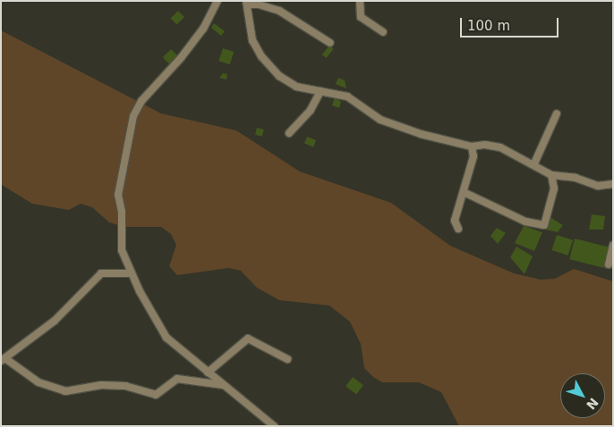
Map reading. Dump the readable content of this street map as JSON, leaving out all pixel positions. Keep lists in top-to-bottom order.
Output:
{
  "scale_bar": "100 m",
  "north": "bottom right"
}
